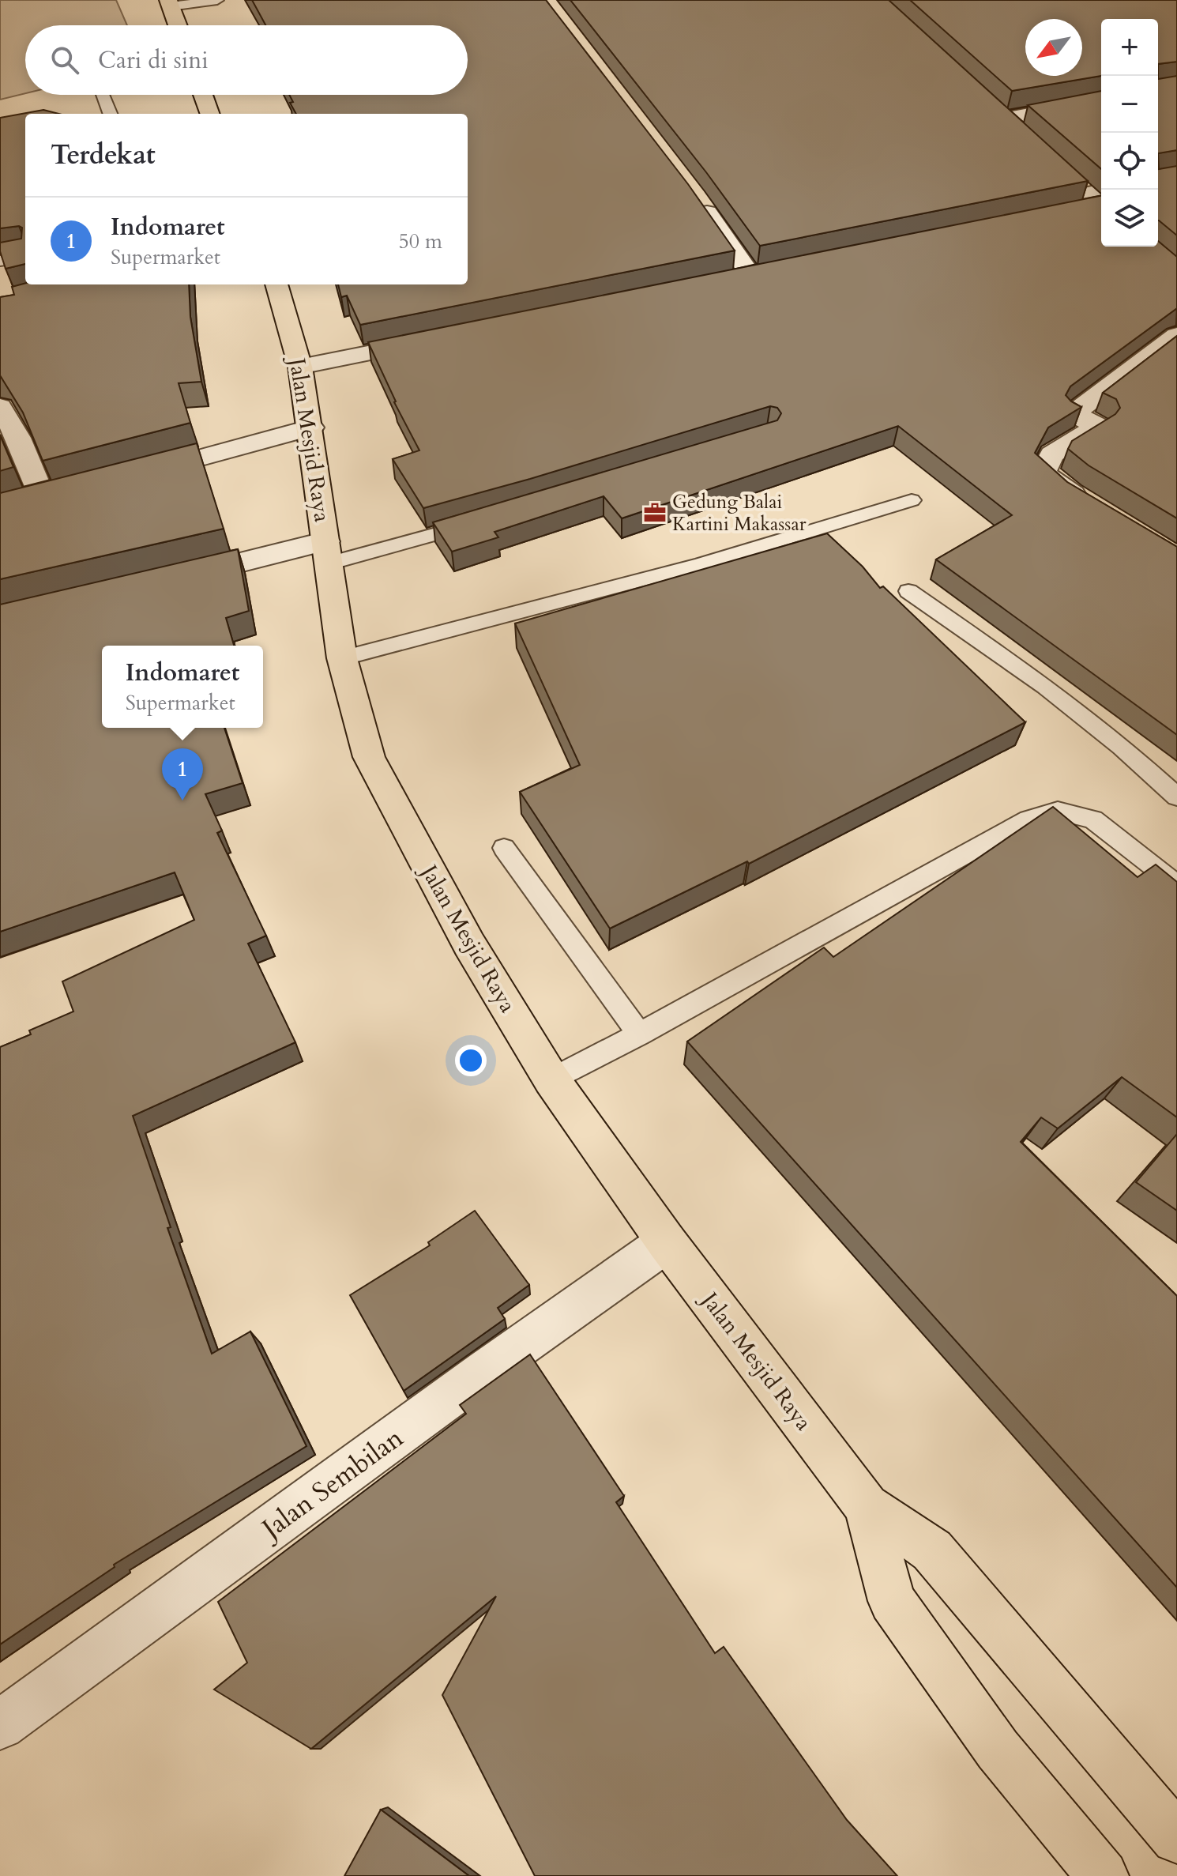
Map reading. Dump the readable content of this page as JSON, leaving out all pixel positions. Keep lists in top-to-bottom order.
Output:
{
  "streets": {
    "highway": ["Jalan Mesjid Raya"],
    "street": ["Jalan Sembilan"]
  },
  "crossings": [
    ["Jalan Mesjid Raya", "Jalan Sembilan"]
  ],
  "places": {
    "office": ["Gedung Balai Kartini Makassar"]
  },
  "north": "bottom left",
  "page": {
    "map_buttons": ["+", "−"],
    "search": "Cari di sini",
    "heading": "Terdekat",
    "list": [
      {
        "mark": "1",
        "name": "Indomaret",
        "note": "Supermarket",
        "value": "50 m"
      }
    ],
    "popup": ["Indomaret", "Supermarket"],
    "pins": "1"
  }
}
